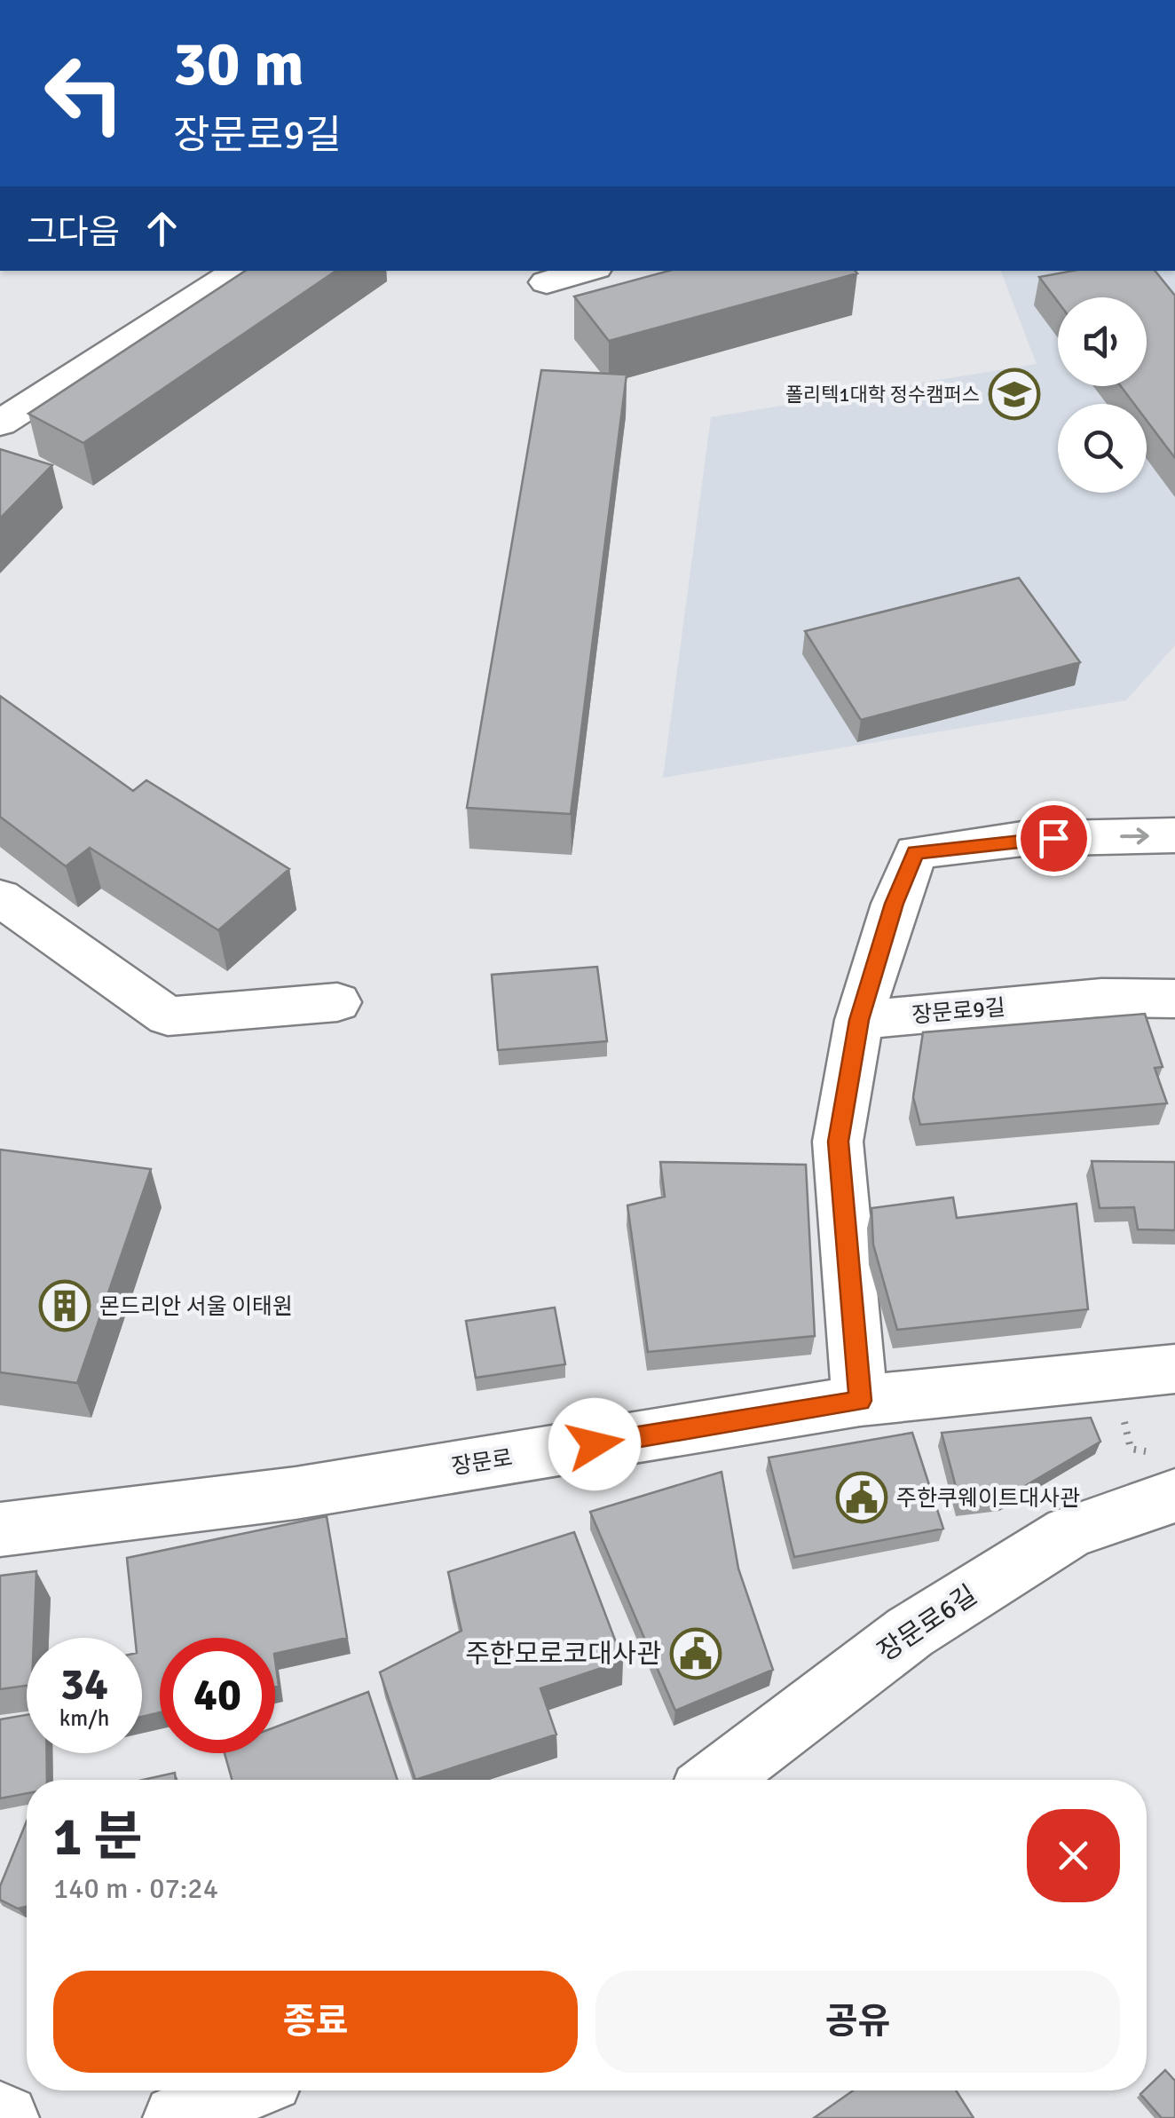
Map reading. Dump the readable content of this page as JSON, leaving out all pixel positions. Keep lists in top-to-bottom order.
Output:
{
  "streets": {
    "street": ["장문로9길", "장문로", "장문로6길"]
  },
  "places": {
    "school or university": ["폴리텍1대학 정수캠퍼스"],
    "building": ["몬드리안 서울 이태원"],
    "public building": ["주한쿠웨이트대사관", "주한모로코대사관"]
  },
  "page": {
    "turn": ["30 m", "장문로9길"],
    "then": "그다음",
    "speed": "34 km/h",
    "limit": "40",
    "heading": ["1 분", "140 m · 07:24"],
    "buttons": ["종료", "공유"]
  }
}
